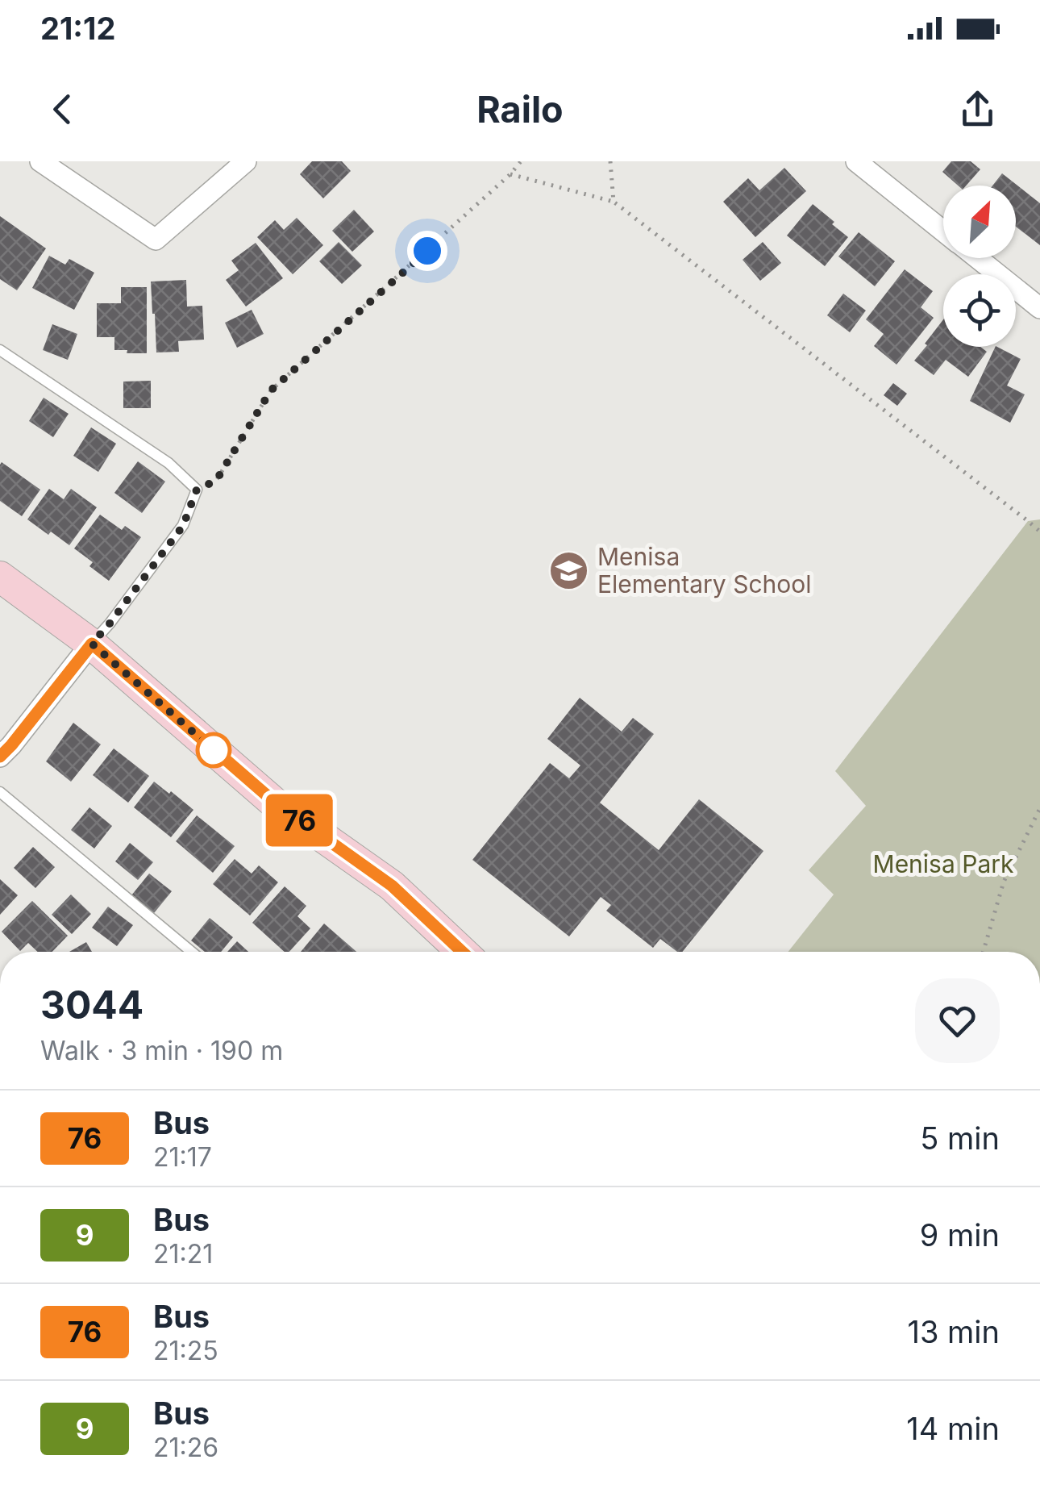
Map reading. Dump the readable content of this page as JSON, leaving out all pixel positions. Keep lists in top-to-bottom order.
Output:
{
  "parks": ["Menisa Park"],
  "places": {
    "school or university": ["Menisa Elementary School"]
  },
  "lines": ["bus line 76"],
  "north": "top right",
  "page": {
    "status": "21:12",
    "header": "Railo",
    "on_map": "76",
    "heading": ["3044", "Walk · 3 min · 190 m"],
    "list": [
      {
        "mark": "76",
        "name": "Bus",
        "note": "21:17",
        "value": "5 min"
      },
      {
        "mark": "9",
        "name": "Bus",
        "note": "21:21",
        "value": "9 min"
      },
      {
        "mark": "76",
        "name": "Bus",
        "note": "21:25",
        "value": "13 min"
      },
      {
        "mark": "9",
        "name": "Bus",
        "note": "21:26",
        "value": "14 min"
      }
    ]
  }
}
